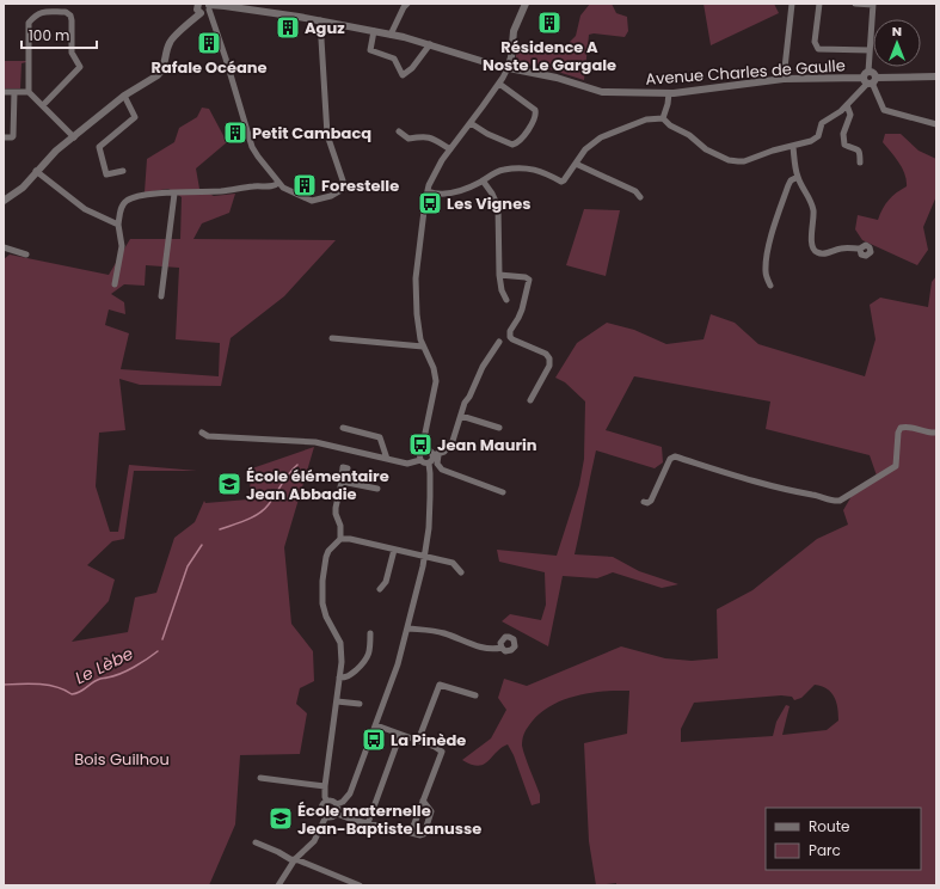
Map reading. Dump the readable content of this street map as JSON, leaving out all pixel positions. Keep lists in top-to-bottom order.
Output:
{
  "streets": {
    "street": ["Avenue Charles de Gaulle"]
  },
  "water": ["Le Lèbe"],
  "parks": ["Bois Guilhou"],
  "places": {
    "building": [
      "Résidence A Noste Le Gargale",
      "Aguz",
      "Rafale Océane",
      "Petit Cambacq",
      "Forestelle"
    ],
    "bus stop": ["Les Vignes", "Jean Maurin", "La Pinède"],
    "school or university": ["École élémentaire Jean Abbadie", "École maternelle Jean-Baptiste Lanusse"]
  },
  "legend": ["Route", "Parc"],
  "scale_bar": "100 m",
  "north": "top"
}
